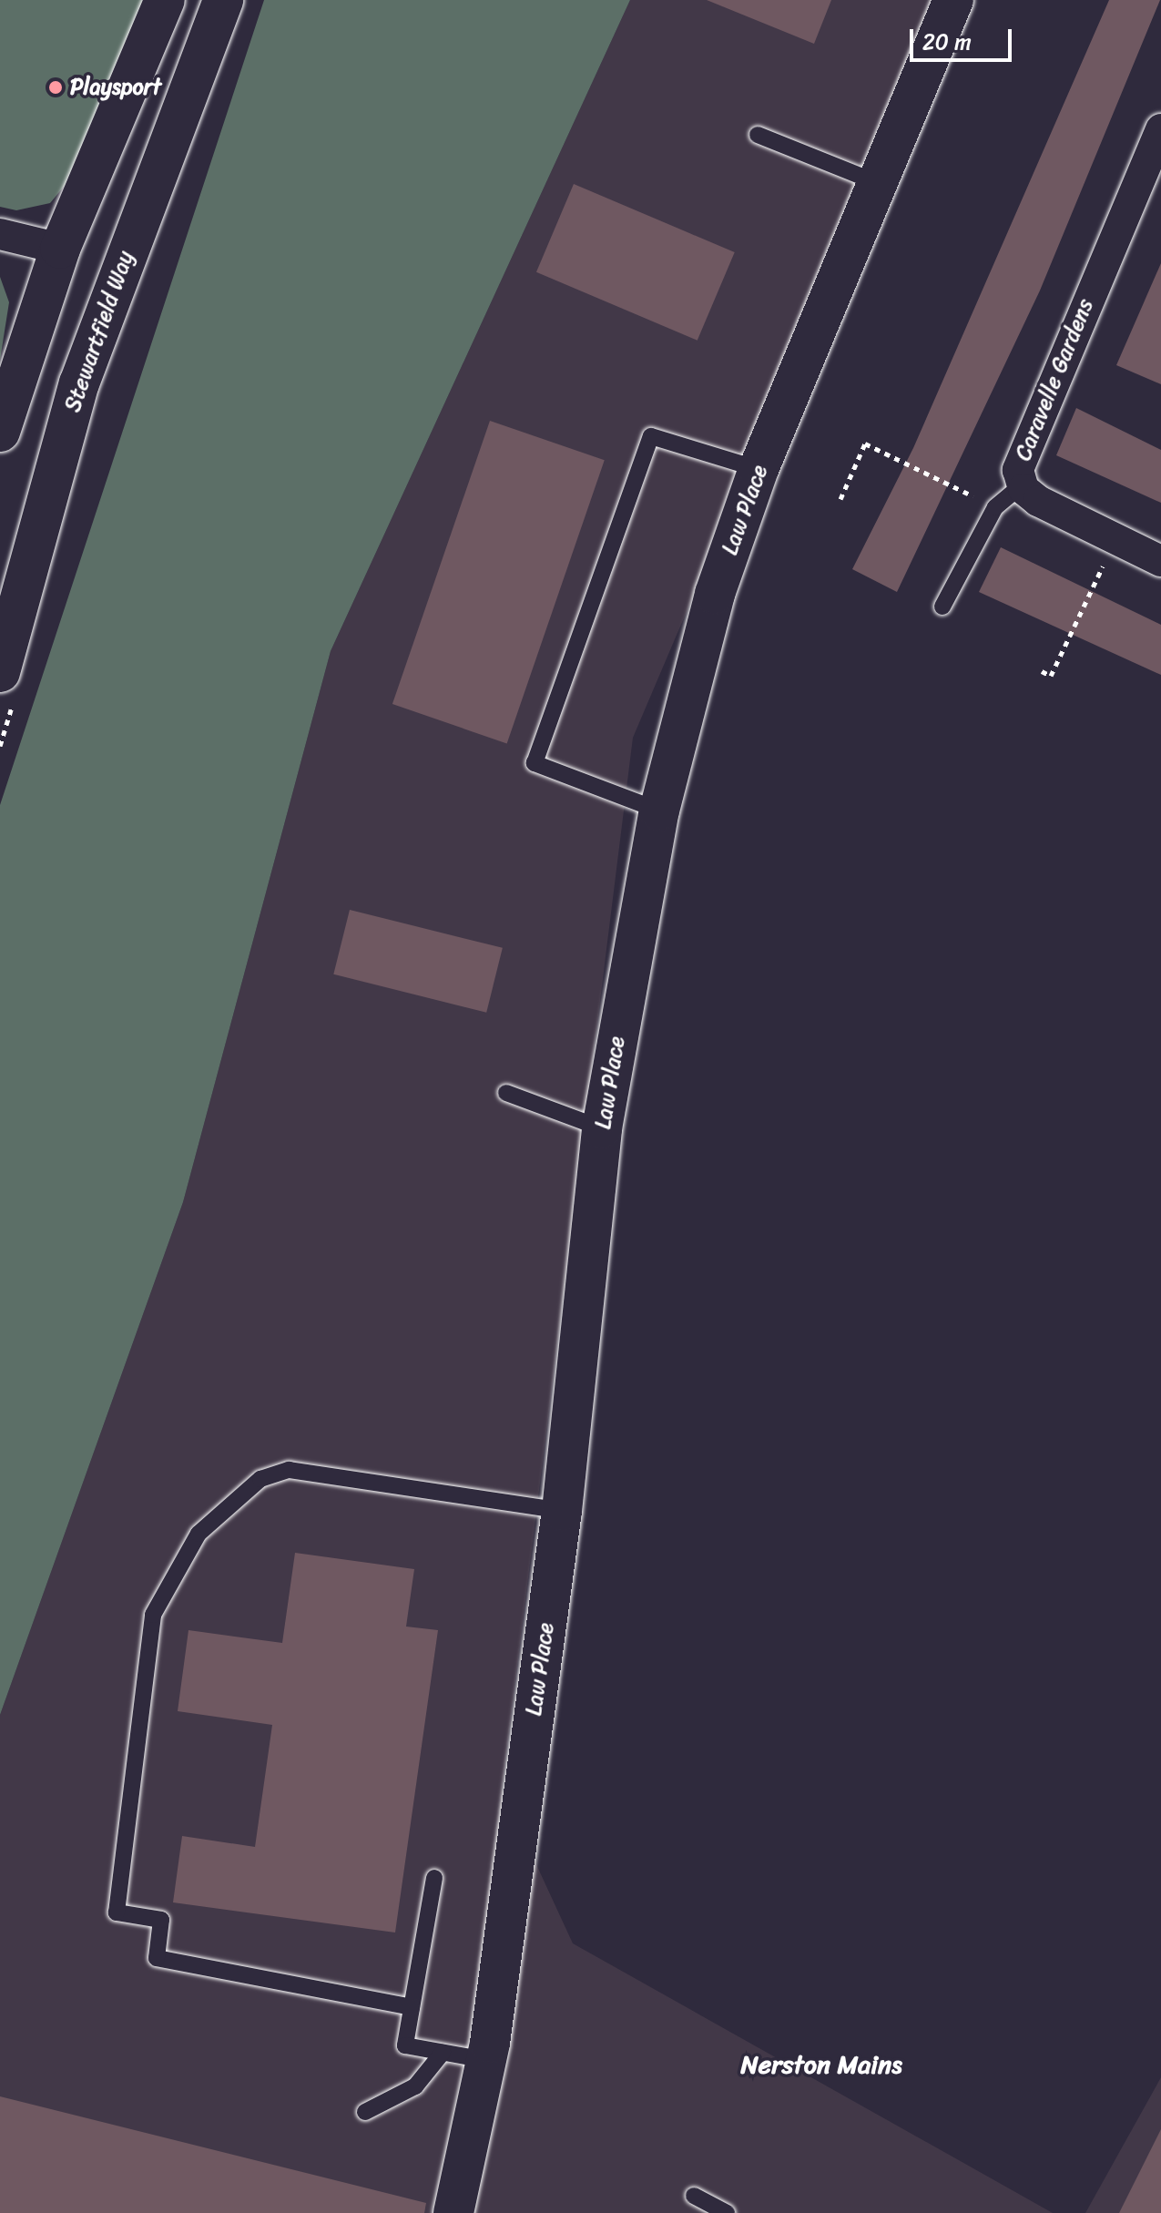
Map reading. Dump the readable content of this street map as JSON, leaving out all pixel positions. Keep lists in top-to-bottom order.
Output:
{
  "streets": {
    "street": ["Stewartfield Way", "Caravelle Gardens", "Law Place"]
  },
  "districts": ["Nerston Mains"],
  "places": ["Playsport"],
  "scale_bar": "20 m"
}
